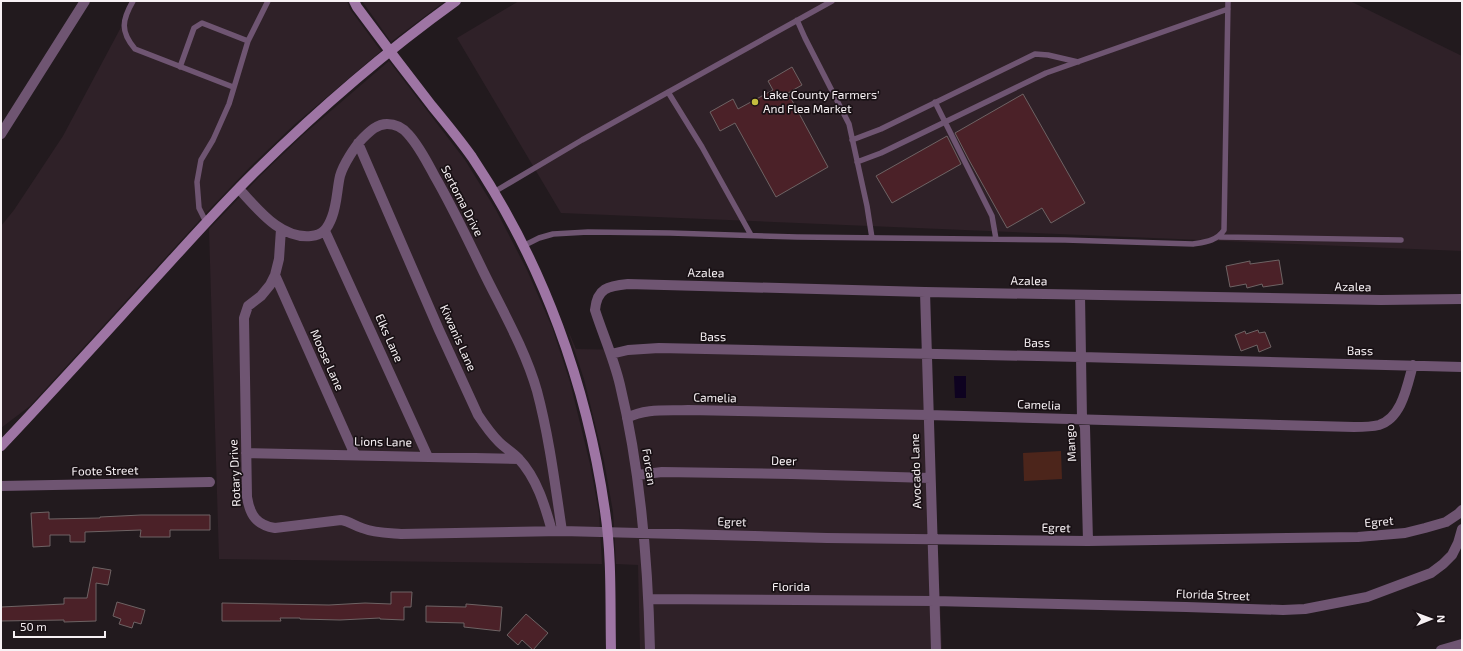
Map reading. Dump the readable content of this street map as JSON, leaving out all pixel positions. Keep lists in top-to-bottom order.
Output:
{
  "streets": {
    "street": [
      "Sertoma Drive",
      "Azalea",
      "Bass",
      "Elks Lane",
      "Kiwanis Lane",
      "Moose Lane",
      "Camelia",
      "Lions Lane",
      "Mango",
      "Deer",
      "Forcan",
      "Foote Street",
      "Avocado Lane",
      "Rotary Drive",
      "Egret",
      "Florida",
      "Florida Street"
    ]
  },
  "crossings": [
    ["Sertoma Drive", "Elks Lane"],
    ["Sertoma Drive", "Kiwanis Lane"],
    ["Sertoma Drive", "Rotary Drive"],
    ["Azalea", "Mango"],
    ["Azalea", "Forcan"],
    ["Azalea", "Avocado Lane"],
    ["Bass", "Camelia"],
    ["Bass", "Mango"],
    ["Bass", "Forcan"],
    ["Bass", "Avocado Lane"],
    ["Elks Lane", "Lions Lane"],
    ["Kiwanis Lane", "Lions Lane"],
    ["Kiwanis Lane", "Rotary Drive"],
    ["Moose Lane", "Lions Lane"],
    ["Moose Lane", "Rotary Drive"],
    ["Camelia", "Mango"],
    ["Camelia", "Forcan"],
    ["Camelia", "Avocado Lane"],
    ["Lions Lane", "Rotary Drive"],
    ["Mango", "Egret"],
    ["Deer", "Forcan"],
    ["Deer", "Avocado Lane"],
    ["Forcan", "Egret"],
    ["Forcan", "Florida"],
    ["Avocado Lane", "Egret"],
    ["Avocado Lane", "Florida"],
    ["Avocado Lane", "Florida Street"],
    ["Rotary Drive", "Egret"],
    ["Florida", "Florida Street"]
  ],
  "places": ["Lake County Farmers' And Flea Market"],
  "scale_bar": "50 m",
  "north": "right"
}
